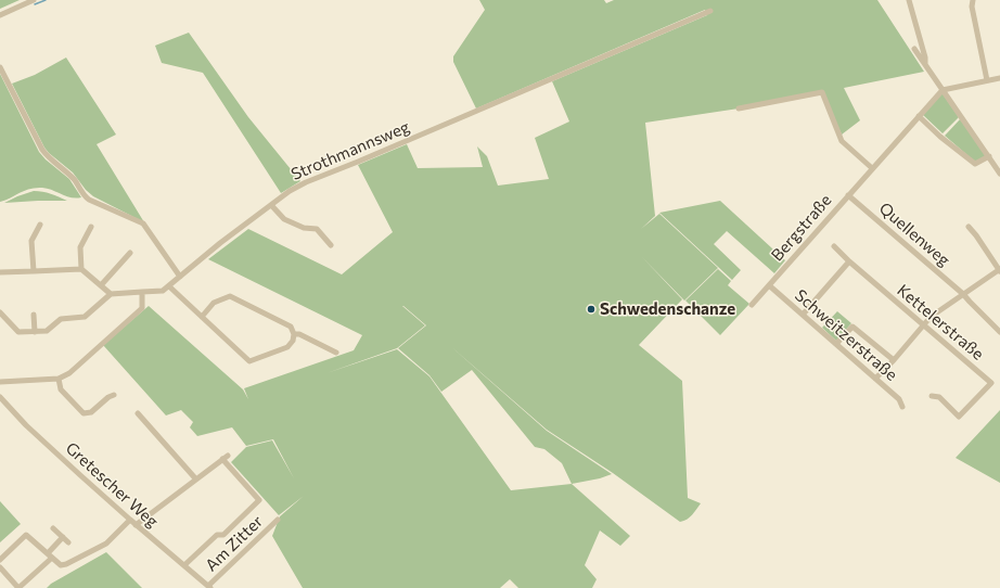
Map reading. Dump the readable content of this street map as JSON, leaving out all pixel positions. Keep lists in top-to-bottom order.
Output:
{
  "streets": {
    "street": [
      "Strothmannsweg",
      "Bergstraße",
      "Quellenweg",
      "Kettelerstraße",
      "Schweitzerstraße",
      "Gretescher Weg",
      "Am Zitter"
    ]
  },
  "crossings": [
    ["Bergstraße", "Quellenweg"],
    ["Bergstraße", "Schweitzerstraße"],
    ["Gretescher Weg", "Am Zitter"]
  ],
  "places": ["Schwedenschanze"]
}
